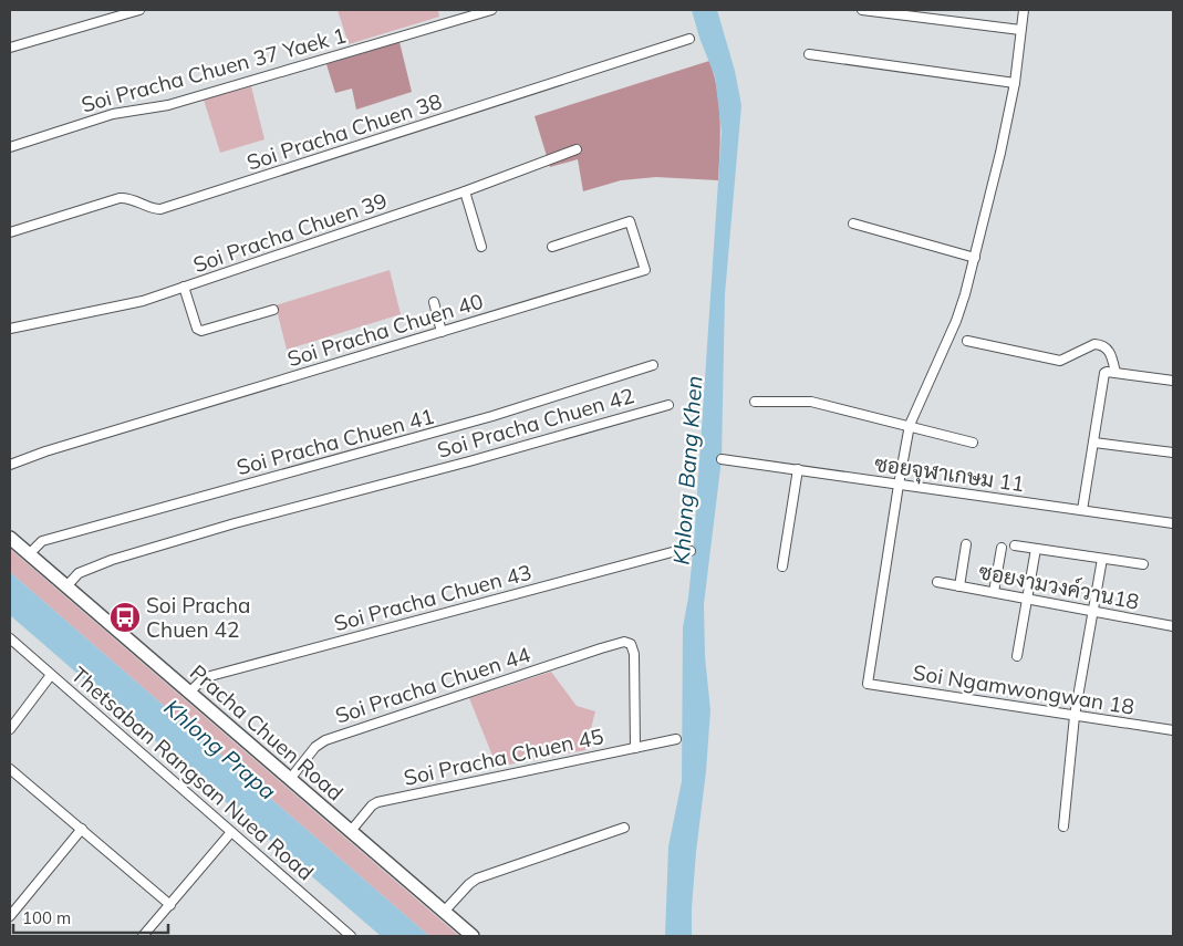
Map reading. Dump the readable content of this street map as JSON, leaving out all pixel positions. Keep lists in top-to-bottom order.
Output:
{
  "streets": {
    "main road": ["Pracha Chuen Road"],
    "street": [
      "Soi Pracha Chuen 37 Yaek 1",
      "Soi Pracha Chuen 38",
      "Soi Pracha Chuen 39",
      "Soi Pracha Chuen 40",
      "Soi Pracha Chuen 42",
      "Soi Pracha Chuen 41",
      "ซอยจุฬาเกษม 11",
      "ซอยงามวงค์วาน18",
      "Soi Pracha Chuen 43",
      "Soi Pracha Chuen 44",
      "Soi Ngamwongwan 18",
      "Soi Pracha Chuen 45",
      "Thetsaban Rangsan Nuea Road"
    ]
  },
  "crossings": [
    ["Soi Pracha Chuen 42", "Pracha Chuen Road"],
    ["Soi Pracha Chuen 41", "Pracha Chuen Road"],
    ["ซอยจุฬาเกษม 11", "Soi Ngamwongwan 18"],
    ["Soi Pracha Chuen 43", "Pracha Chuen Road"],
    ["Soi Pracha Chuen 44", "Pracha Chuen Road"],
    ["Soi Pracha Chuen 44", "Soi Pracha Chuen 45"],
    ["Pracha Chuen Road", "Soi Pracha Chuen 45"]
  ],
  "water": ["Khlong Bang Khen", "Khlong Prapa"],
  "places": {
    "bus stop": ["Soi Pracha Chuen 42"]
  },
  "scale_bar": "100 m"
}
